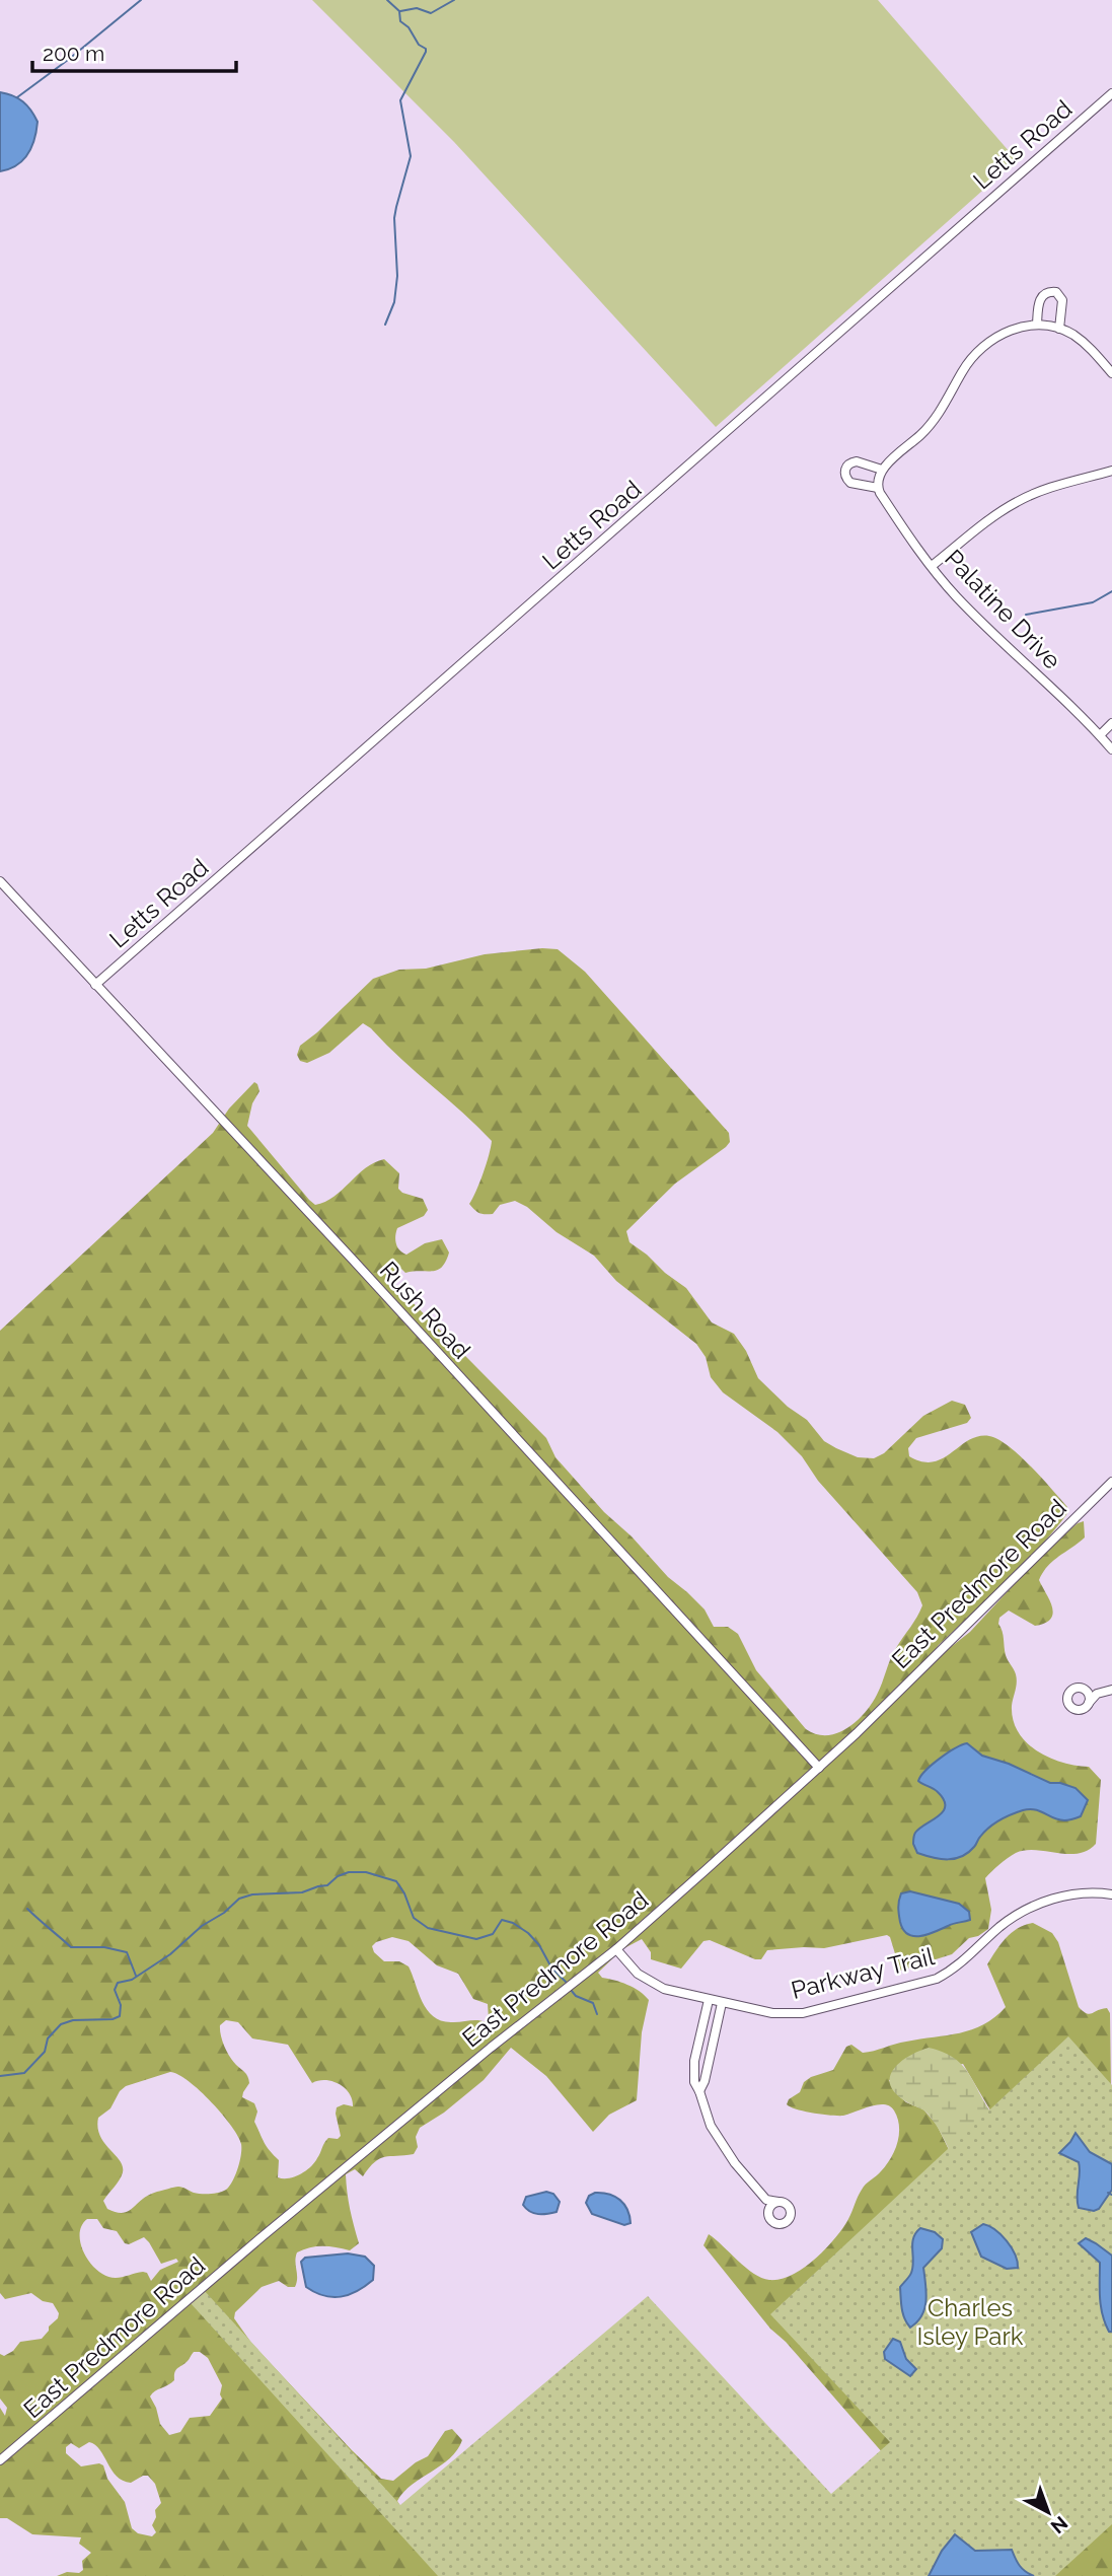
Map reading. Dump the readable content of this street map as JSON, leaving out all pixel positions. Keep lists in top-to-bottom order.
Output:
{
  "streets": {
    "street": [
      "Letts Road",
      "Palatine Drive",
      "Rush Road",
      "East Predmore Road",
      "Parkway Trail"
    ]
  },
  "crossings": [
    ["Letts Road", "Rush Road"],
    ["Rush Road", "East Predmore Road"],
    ["East Predmore Road", "Parkway Trail"]
  ],
  "parks": ["Charles Isley Park"],
  "scale_bar": "200 m",
  "north": "bottom right"
}
